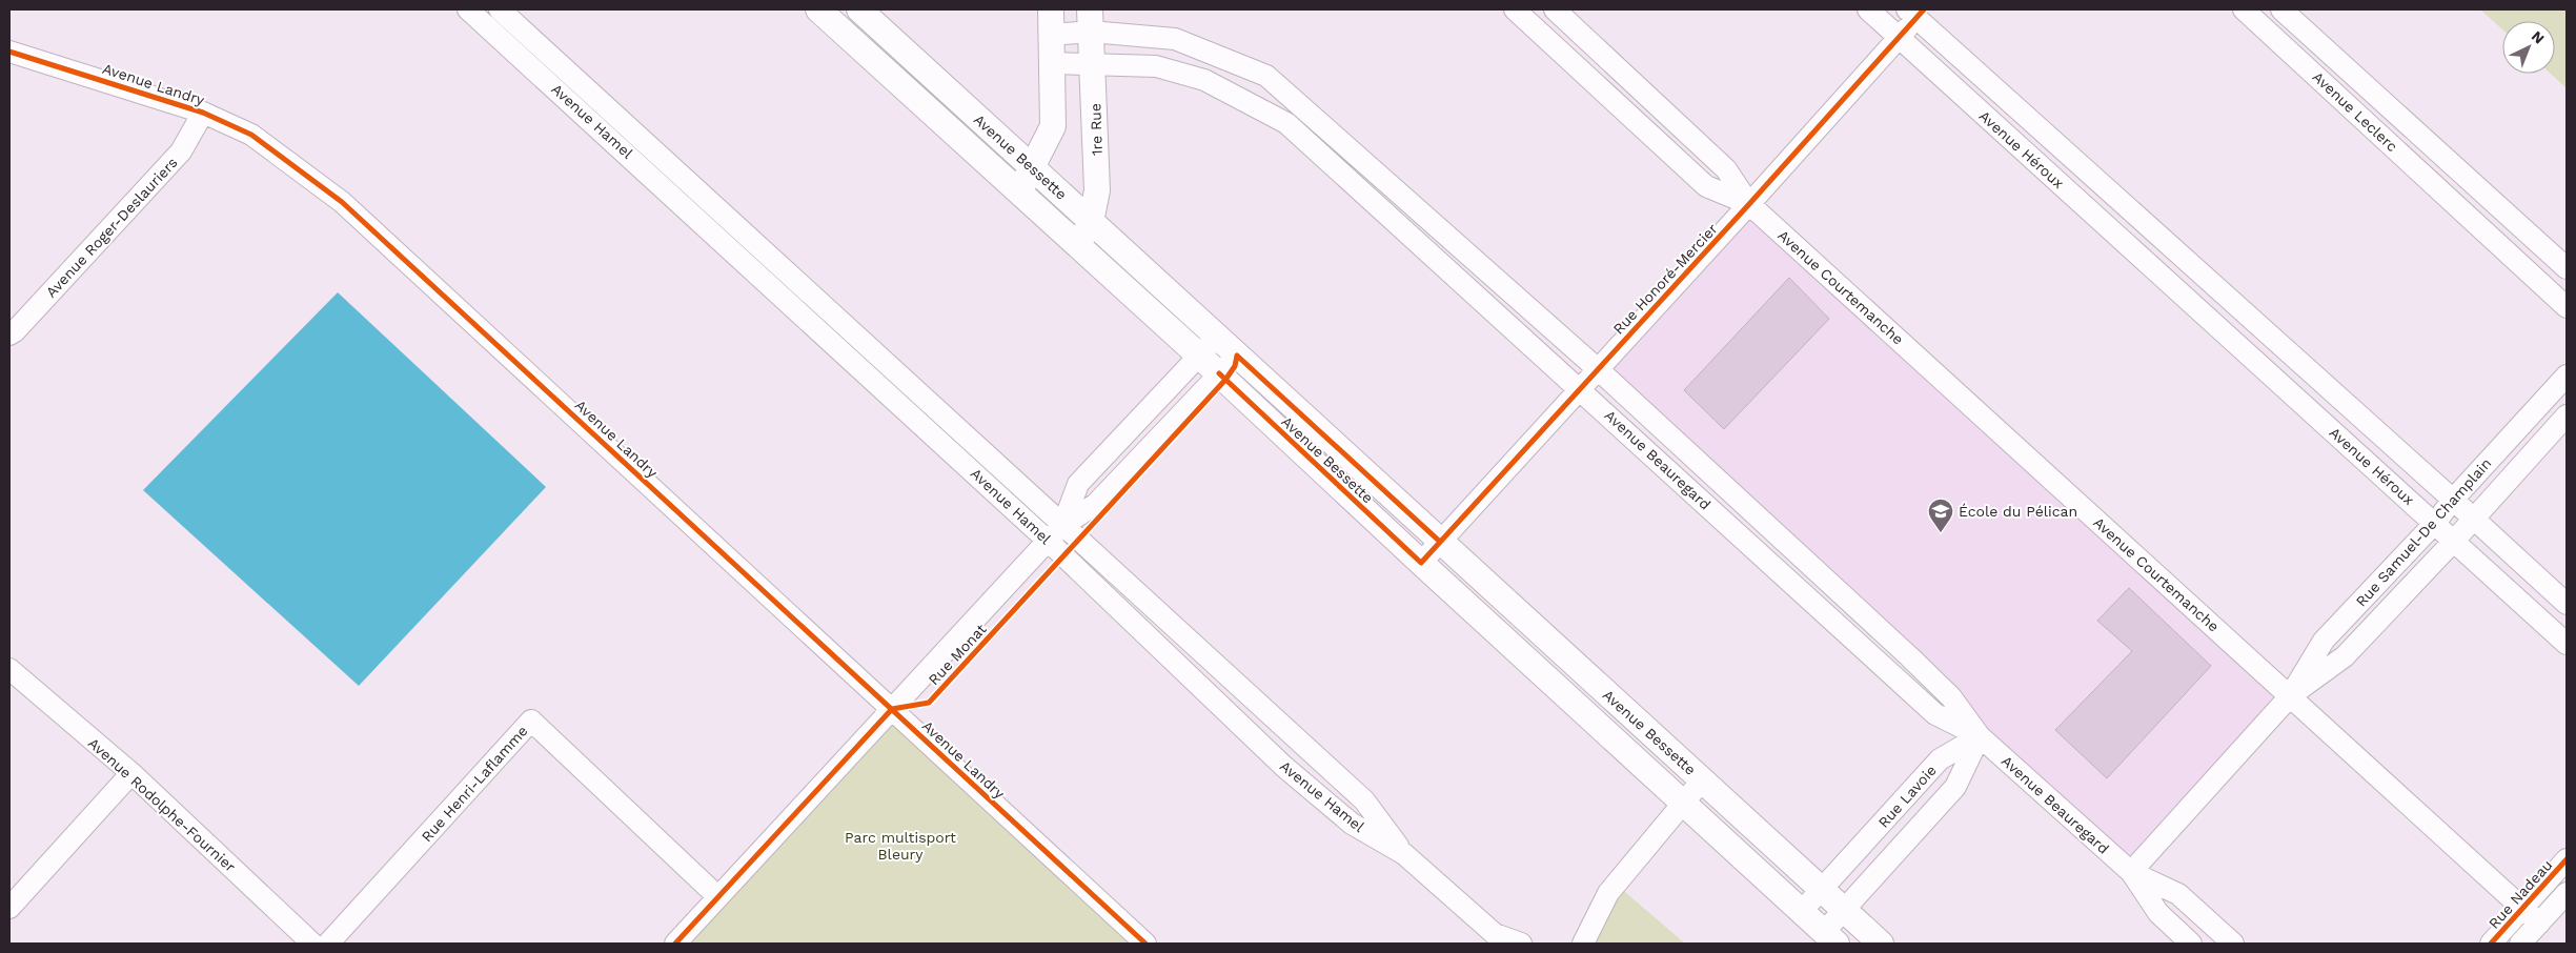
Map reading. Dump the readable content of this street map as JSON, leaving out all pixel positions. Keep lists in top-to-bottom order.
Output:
{
  "streets": {
    "street": [
      "Avenue Landry",
      "Avenue Leclerc",
      "Avenue Hamel",
      "1re Rue",
      "Avenue Héroux",
      "Avenue Bessette",
      "Avenue Roger-Deslauriers",
      "Rue Honoré-Mercier",
      "Avenue Courtemanche",
      "Avenue Beauregard",
      "Rue Samuel-De Champlain",
      "Rue Monat",
      "Rue Henri-Laflamme",
      "Rue Lavoie",
      "Avenue Rodolphe-Fournier",
      "Rue Nadeau"
    ]
  },
  "crossings": [
    ["Avenue Landry", "Avenue Roger-Deslauriers"],
    ["Avenue Landry", "Rue Monat"],
    ["Avenue Hamel", "Rue Monat"],
    ["1re Rue", "Avenue Bessette"],
    ["1re Rue", "Avenue Beauregard"],
    ["Avenue Héroux", "Rue Honoré-Mercier"],
    ["Avenue Héroux", "Rue Samuel-De Champlain"],
    ["Avenue Bessette", "Rue Honoré-Mercier"],
    ["Avenue Bessette", "Rue Monat"],
    ["Avenue Bessette", "Rue Lavoie"],
    ["Rue Honoré-Mercier", "Avenue Courtemanche"],
    ["Rue Honoré-Mercier", "Avenue Beauregard"],
    ["Avenue Courtemanche", "Rue Samuel-De Champlain"],
    ["Avenue Courtemanche", "Rue Nadeau"],
    ["Avenue Beauregard", "Rue Samuel-De Champlain"],
    ["Avenue Beauregard", "Rue Lavoie"],
    ["Rue Monat", "Rue Henri-Laflamme"]
  ],
  "parks": ["Parc multisport Bleury"],
  "places": {
    "school or university": ["École du Pélican"]
  },
  "north": "top right"
}
